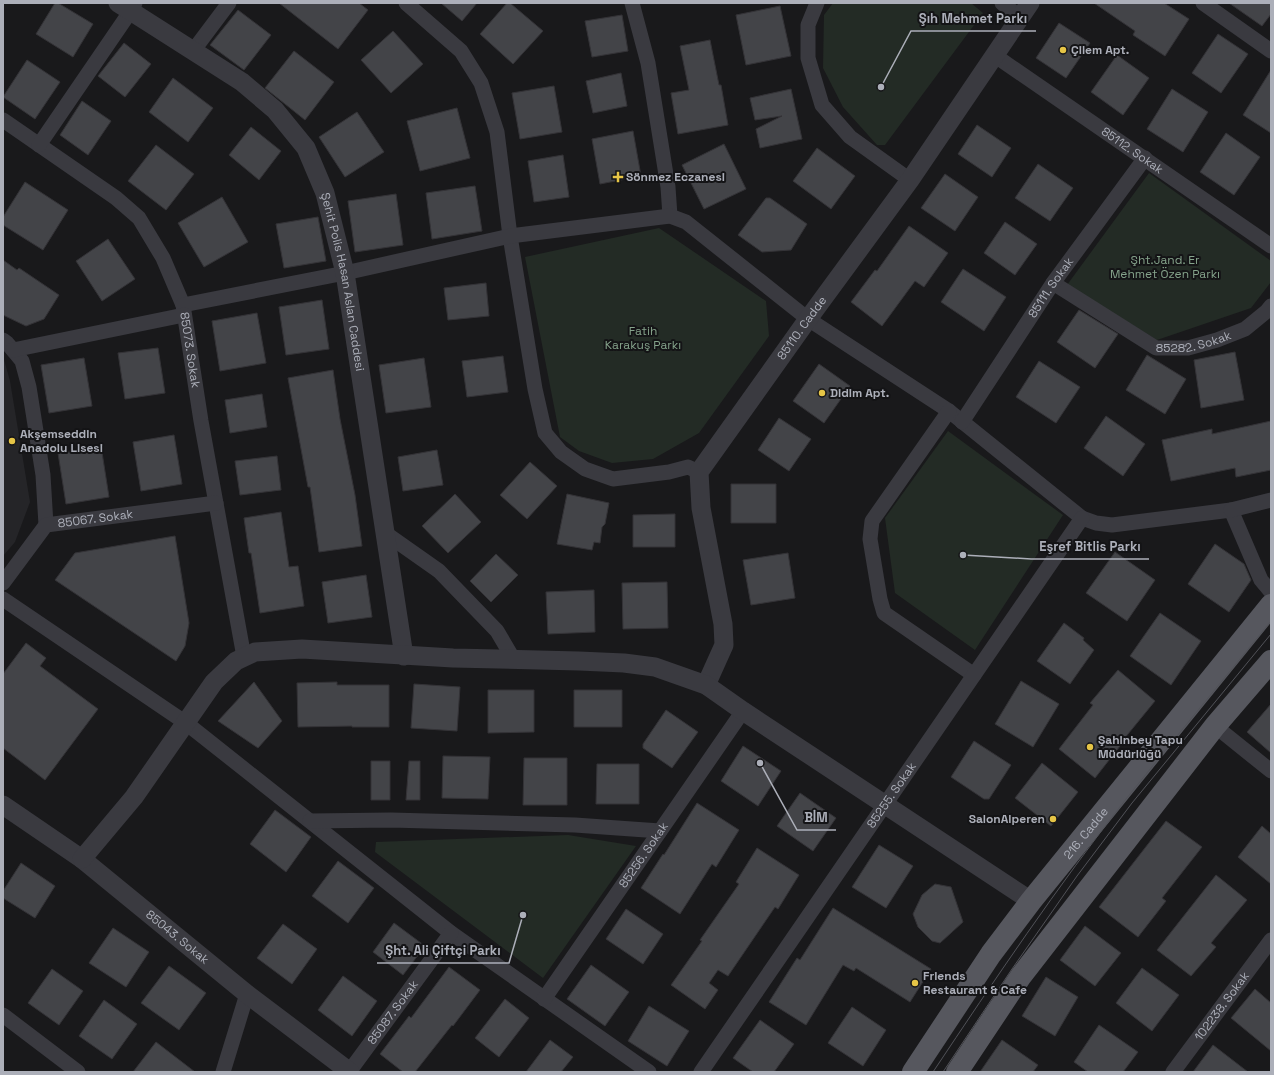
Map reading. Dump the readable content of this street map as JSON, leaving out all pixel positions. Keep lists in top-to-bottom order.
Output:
{
  "streets": {
    "main road": ["216. Cadde"],
    "street": [
      "85112. Sokak",
      "Şehit Polis Hasan Aslan Caddesi",
      "85111. Sokak",
      "85110. Cadde",
      "85282. Sokak",
      "85073. Sokak",
      "85067. Sokak",
      "85255. Sokak",
      "85256. Sokak",
      "85043. Sokak",
      "102238. Sokak",
      "85087. Sokak"
    ]
  },
  "crossings": [
    ["85112. Sokak", "85111. Sokak"],
    ["85112. Sokak", "85110. Cadde"],
    ["85111. Sokak", "85282. Sokak"],
    ["85073. Sokak", "85067. Sokak"],
    ["85043. Sokak", "85087. Sokak"]
  ],
  "parks": ["Şht.Jand. Er Mehmet Özen Parkı", "Fatih Karakuş Parkı"],
  "places": {
    "other": [
      "Çilem Apt.",
      "Şıh Mehmet Parkı",
      "Didim Apt.",
      "Akşemseddin Anadolu Lisesi",
      "Eşref Bitlis Parkı",
      "Şahinbey Tapu Müdürlüğü",
      "BİM",
      "SalonAlperen",
      "Şht. Ali Çiftçi Parkı",
      "Friends Restaurant & Cafe"
    ],
    "health": ["Sönmez Eczanesi"]
  }
}
